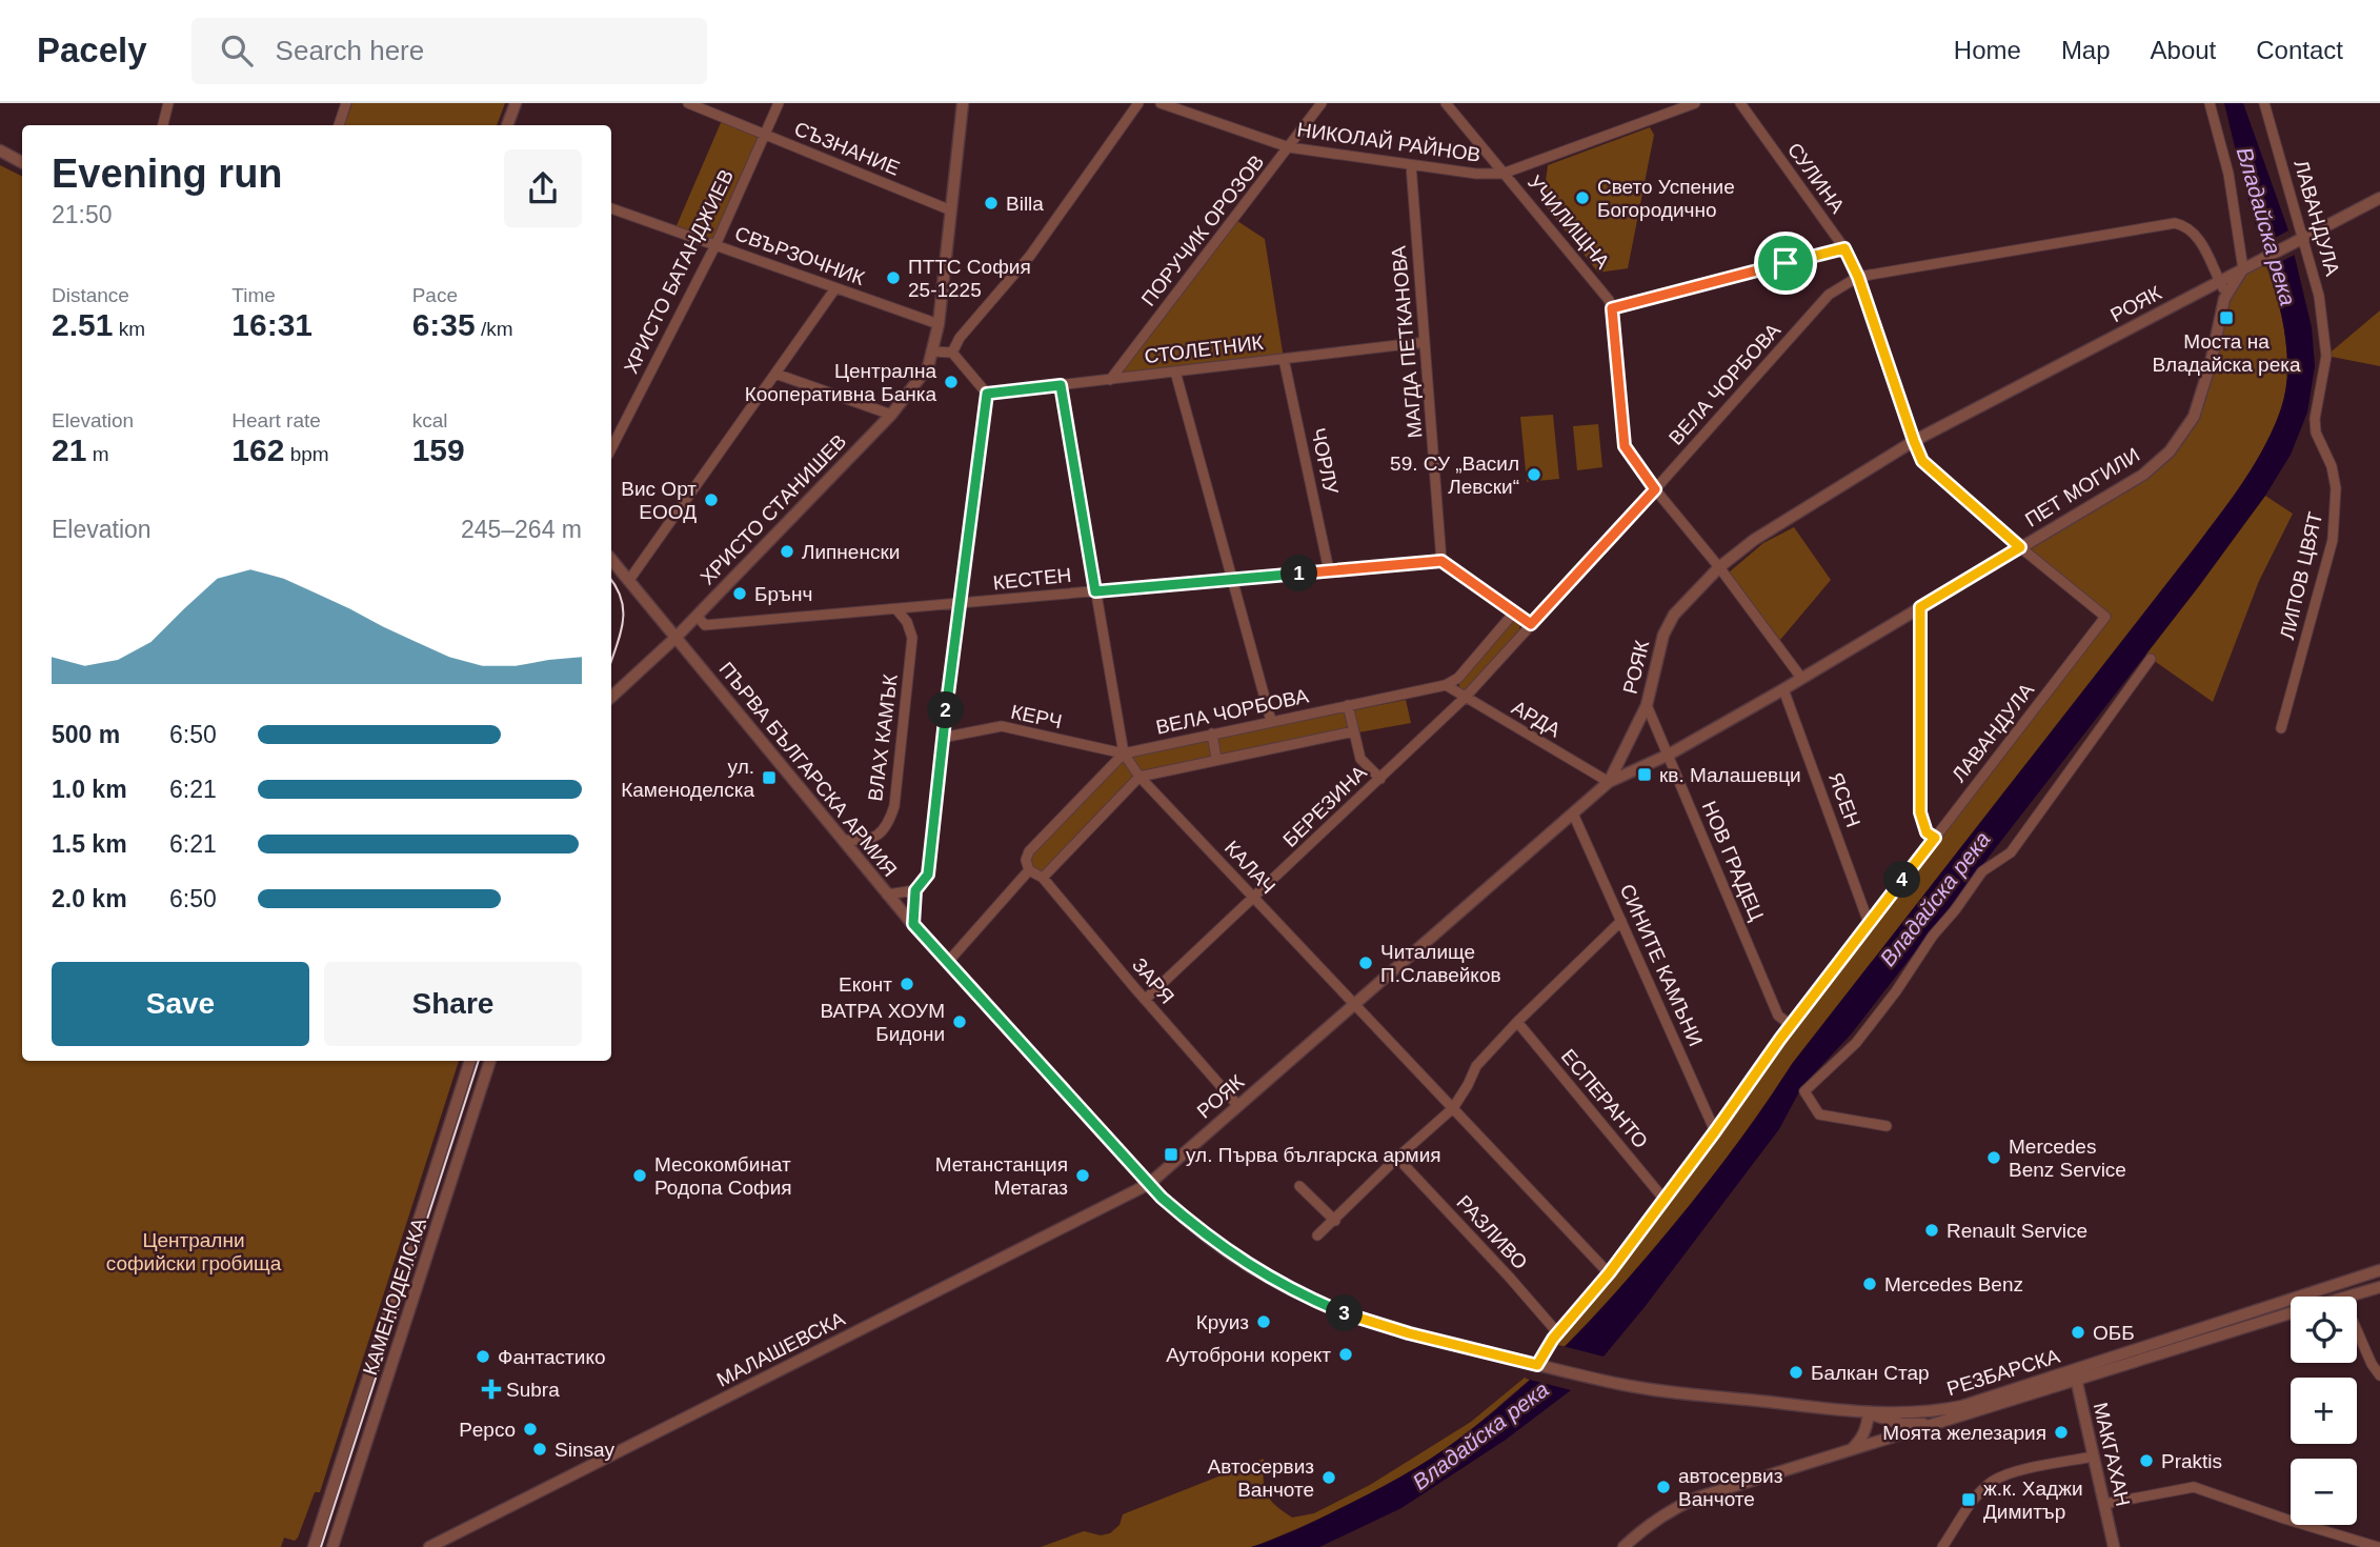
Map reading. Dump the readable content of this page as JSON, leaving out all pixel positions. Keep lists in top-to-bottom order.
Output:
{
  "streets": {
    "street": [
      "НИКОЛАЙ РАЙНОВ",
      "СЪЗНАНИЕ",
      "СУЛИНА",
      "ЛАВАНДУЛА",
      "УЧИЛИЩНА",
      "ПОРУЧИК ОРОЗОВ",
      "СВЪРЗОЧНИК",
      "ХРИСТО БАТАНДЖИЕВ",
      "РОЯК",
      "МАГДА ПЕТКАНОВА",
      "СТОЛЕТНИК",
      "ВЕЛА ЧОРБОВА",
      "ЧОРЛУ",
      "ПЕТ МОГИЛИ",
      "ХРИСТО СТАНИШЕВ",
      "ЛИПОВ ЦВЯТ",
      "КЕСТЕН",
      "КЕРЧ",
      "АРДА",
      "ВЛАХ КАМЪК",
      "ПЪРВА БЪЛГАРСКА АРМИЯ",
      "ЯСЕН",
      "БЕРЕЗИНА",
      "НОВ ГРАДЕЦ",
      "КАЛАЧ",
      "СИНИТЕ КАМЪНИ",
      "ЗАРЯ",
      "ЕСПЕРАНТО",
      "РАЗЛИВО",
      "КАМЕНОДЕЛСКА",
      "МАЛАШЕВСКА",
      "РЕЗБАРСКА",
      "МАКГАХАН"
    ]
  },
  "crossings": [
    ["НИКОЛАЙ РАЙНОВ", "УЧИЛИЩНА"],
    ["НИКОЛАЙ РАЙНОВ", "ПОРУЧИК ОРОЗОВ"],
    ["НИКОЛАЙ РАЙНОВ", "МАГДА ПЕТКАНОВА"],
    ["СЪЗНАНИЕ", "ХРИСТО БАТАНДЖИЕВ"],
    ["СЪЗНАНИЕ", "ХРИСТО СТАНИШЕВ"],
    ["СУЛИНА", "ЛАВАНДУЛА"],
    ["СУЛИНА", "РОЯК"],
    ["СУЛИНА", "ВЕЛА ЧОРБОВА"],
    ["СУЛИНА", "ПЕТ МОГИЛИ"],
    ["ЛАВАНДУЛА", "РОЯК"],
    ["ЛАВАНДУЛА", "ЛИПОВ ЦВЯТ"],
    ["ЛАВАНДУЛА", "ПЪРВА БЪЛГАРСКА АРМИЯ"],
    ["ЛАВАНДУЛА", "ЯСЕН"],
    ["ЛАВАНДУЛА", "НОВ ГРАДЕЦ"],
    ["ЛАВАНДУЛА", "КАЛАЧ"],
    ["ЛАВАНДУЛА", "СИНИТЕ КАМЪНИ"],
    ["ЛАВАНДУЛА", "ЕСПЕРАНТО"],
    ["ЛАВАНДУЛА", "РАЗЛИВО"],
    ["УЧИЛИЩНА", "РОЯК"],
    ["УЧИЛИЩНА", "ВЕЛА ЧОРБОВА"],
    ["УЧИЛИЩНА", "ПЕТ МОГИЛИ"],
    ["ПОРУЧИК ОРОЗОВ", "СТОЛЕТНИК"],
    ["СВЪРЗОЧНИК", "ХРИСТО БАТАНДЖИЕВ"],
    ["СВЪРЗОЧНИК", "ХРИСТО СТАНИШЕВ"],
    ["РОЯК", "ВЕЛА ЧОРБОВА"],
    ["РОЯК", "ПЕТ МОГИЛИ"],
    ["РОЯК", "АРДА"],
    ["РОЯК", "ПЪРВА БЪЛГАРСКА АРМИЯ"],
    ["РОЯК", "НОВ ГРАДЕЦ"],
    ["РОЯК", "КАЛАЧ"],
    ["РОЯК", "СИНИТЕ КАМЪНИ"],
    ["РОЯК", "ЗАРЯ"],
    ["РОЯК", "МАЛАШЕВСКА"],
    ["МАГДА ПЕТКАНОВА", "СТОЛЕТНИК"],
    ["МАГДА ПЕТКАНОВА", "КЕСТЕН"],
    ["СТОЛЕТНИК", "ЧОРЛУ"],
    ["СТОЛЕТНИК", "КАЛАЧ"],
    ["ВЕЛА ЧОРБОВА", "ПЕТ МОГИЛИ"],
    ["ВЕЛА ЧОРБОВА", "КЕРЧ"],
    ["ВЕЛА ЧОРБОВА", "АРДА"],
    ["ВЕЛА ЧОРБОВА", "БЕРЕЗИНА"],
    ["ВЕЛА ЧОРБОВА", "КАЛАЧ"],
    ["ЧОРЛУ", "КЕСТЕН"],
    ["ПЕТ МОГИЛИ", "АРДА"],
    ["ПЕТ МОГИЛИ", "ЯСЕН"],
    ["ПЕТ МОГИЛИ", "НОВ ГРАДЕЦ"],
    ["ХРИСТО СТАНИШЕВ", "КЕСТЕН"],
    ["ХРИСТО СТАНИШЕВ", "ПЪРВА БЪЛГАРСКА АРМИЯ"],
    ["КЕСТЕН", "ВЛАХ КАМЪК"],
    ["КЕСТЕН", "КАЛАЧ"],
    ["КЕРЧ", "КАЛАЧ"],
    ["АРДА", "БЕРЕЗИНА"],
    ["ВЛАХ КАМЪК", "ПЪРВА БЪЛГАРСКА АРМИЯ"],
    ["ПЪРВА БЪЛГАРСКА АРМИЯ", "МАЛАШЕВСКА"],
    ["ПЪРВА БЪЛГАРСКА АРМИЯ", "РЕЗБАРСКА"],
    ["БЕРЕЗИНА", "КАЛАЧ"],
    ["БЕРЕЗИНА", "ЗАРЯ"],
    ["РЕЗБАРСКА", "МАКГАХАН"]
  ],
  "water": ["Владайска река"],
  "parks": ["Централни софийски гробища"],
  "places": {
    "other": [
      "Свето Успение Богородично",
      "Billa",
      "ПТТС София 25-1225",
      "Централна Кооперативна Банка",
      "59. СУ „Васил Левски“",
      "Вис Орт ЕООД",
      "Липненски",
      "Брънч",
      "Читалище П.Славейков",
      "Еконт",
      "ВАТРА ХОУМ Бидони",
      "Mercedes Benz Service",
      "Месокомбинат Родопа София",
      "Метанстанция Метагаз",
      "Renault Service",
      "Mercedes Benz",
      "Круиз",
      "ОББ",
      "Аутоброни корект",
      "Фантастико",
      "Балкан Стар",
      "Pepco",
      "Моята железария",
      "Sinsay",
      "Praktis",
      "Автосервиз Ванчоте",
      "автосервиз Ванчоте"
    ],
    "transit": [
      "Моста на Владайска река",
      "кв. Малашевци",
      "ул. Каменоделска",
      "ул. Първа българска армия",
      "ж.к. Хаджи Димитър"
    ],
    "health": ["Subra"]
  },
  "page": {
    "header": "Pacely",
    "search": "Search here",
    "nav": [
      "Home",
      "Map",
      "About",
      "Contact"
    ],
    "heading": ["Evening run", "21:50"],
    "stats": [
      ["Distance", "2.51 km"],
      ["Time", "16:31"],
      ["Pace", "6:35 /km"],
      ["Elevation", "21 m"],
      ["Heart rate", "162 bpm"],
      ["kcal", "159"]
    ],
    "chart": ["Elevation", "245–264 m"],
    "pins": [
      "1",
      "2",
      "4",
      "3"
    ],
    "list": [
      {
        "name": "500 m",
        "note": "6:50"
      },
      {
        "name": "1.0 km",
        "note": "6:21"
      },
      {
        "name": "1.5 km",
        "note": "6:21"
      },
      {
        "name": "2.0 km",
        "note": "6:50"
      }
    ],
    "buttons": ["Save", "Share"],
    "map_buttons": ["+", "−"]
  }
}
